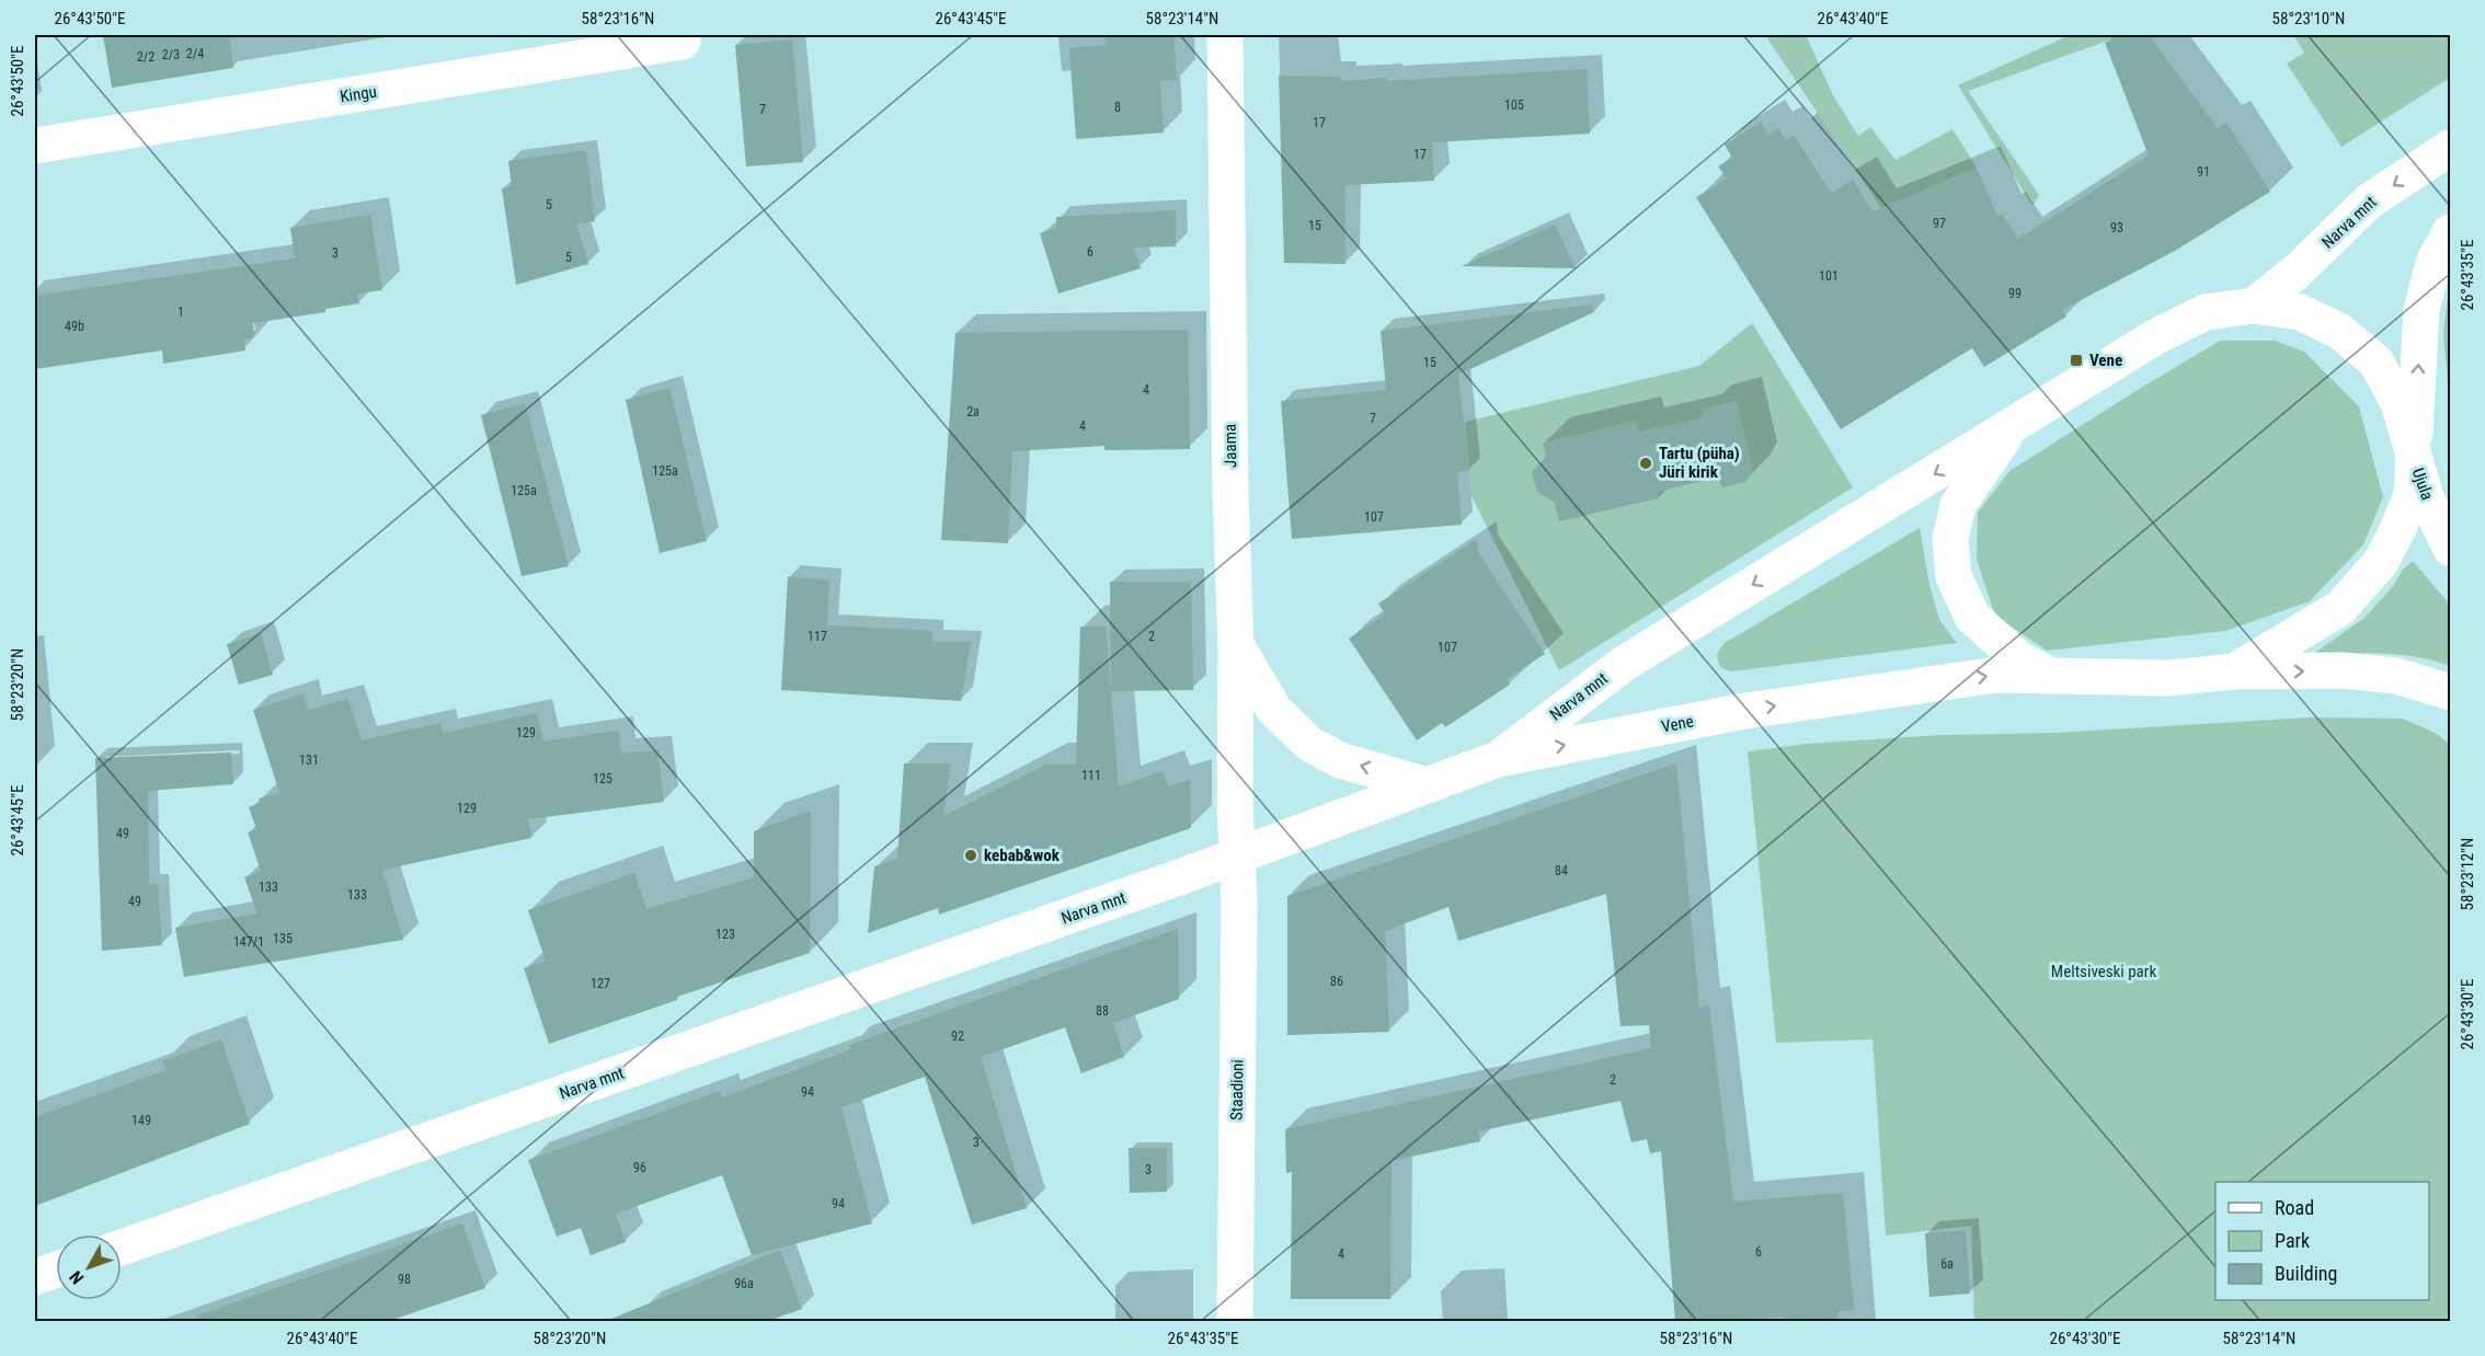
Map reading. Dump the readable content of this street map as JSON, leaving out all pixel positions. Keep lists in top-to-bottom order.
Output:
{
  "streets": {
    "main road": [
      "Kingu",
      "Narva mnt",
      "Jaama",
      "Ujula",
      "Vene",
      "Staadioni"
    ]
  },
  "crossings": [
    ["Narva mnt", "Jaama"],
    ["Narva mnt", "Ujula"],
    ["Narva mnt", "Vene"],
    ["Narva mnt", "Staadioni"],
    ["Jaama", "Staadioni"]
  ],
  "one_way": ["Vene"],
  "parks": ["Meltsiveski park"],
  "places": {
    "transit": ["Vene"],
    "other": ["Tartu (püha) Jüri kirik", "kebab&wok"]
  },
  "house_numbers": [
    "2/4",
    "2/3",
    "2/2",
    "105",
    "8",
    "7",
    "17",
    "17",
    "91",
    "5",
    "97",
    "15",
    "93",
    "6",
    "3",
    "5",
    "101",
    "99",
    "1",
    "49b",
    "15",
    "4",
    "2a",
    "7",
    "4",
    "125a",
    "125a",
    "107",
    "117",
    "2",
    "107",
    "129",
    "131",
    "111",
    "125",
    "129",
    "49",
    "84",
    "133",
    "133",
    "49",
    "123",
    "135",
    "147/1",
    "86",
    "127",
    "88",
    "92",
    "2",
    "94",
    "149",
    "3",
    "96",
    "3",
    "94",
    "6",
    "4",
    "6a",
    "98",
    "96a"
  ],
  "legend": ["Road", "Park", "Building"],
  "north": "bottom left",
  "coordinates": [
    "26°43'50\"E",
    "58°23'16\"N",
    "26°43'45\"E",
    "58°23'14\"N",
    "26°43'40\"E",
    "58°23'10\"N",
    "26°43'35\"E",
    "58°23'20\"N",
    "58°23'12\"N",
    "26°43'30\"E"
  ]
}
